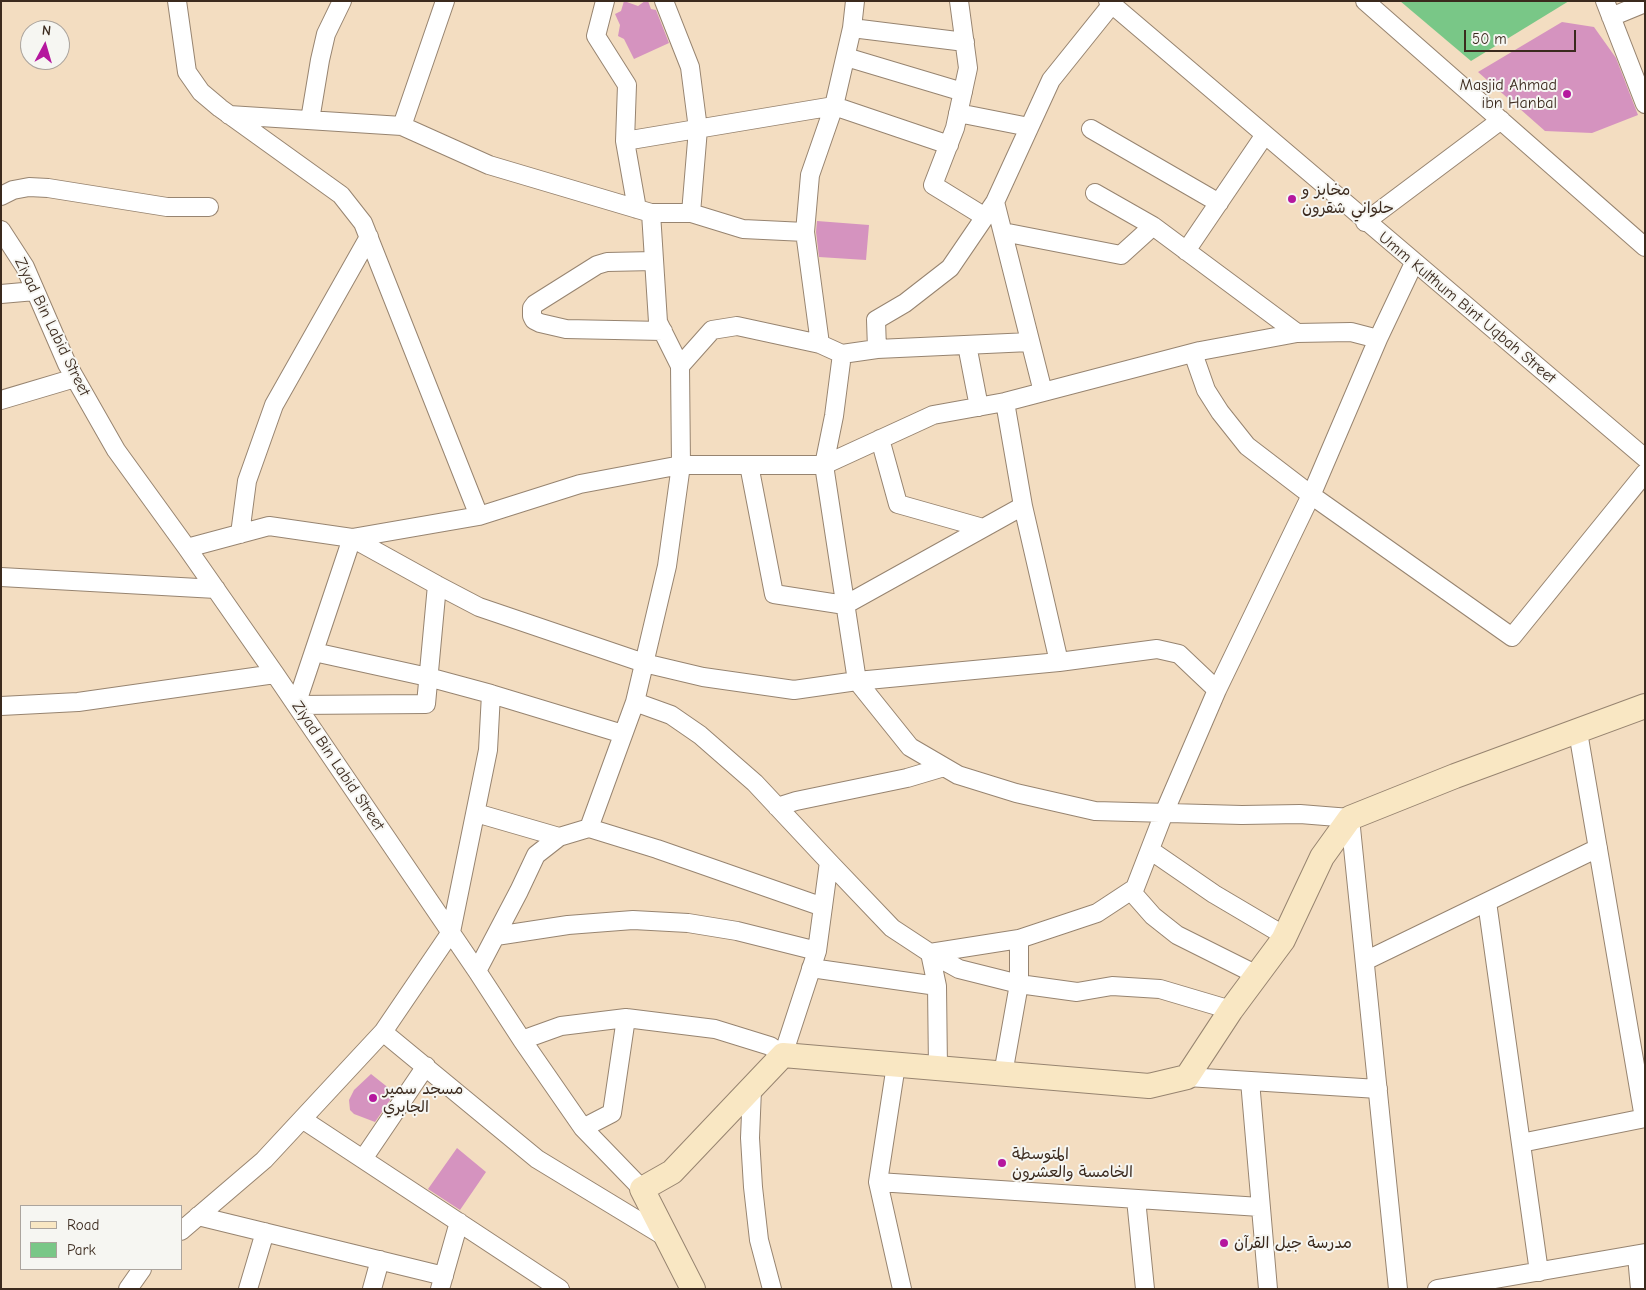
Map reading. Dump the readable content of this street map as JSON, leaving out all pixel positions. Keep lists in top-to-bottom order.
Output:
{
  "streets": {
    "street": ["Umm Kulthum Bint Uqbah Street", "Ziyad Bin Labid Street"]
  },
  "places": [
    "Masjid Ahmad ibn Hanbal",
    "مخابز و حلواني شقرون",
    "مسجد سمير الجابري",
    "المتوسطة الخامسة والعشرون",
    "مدرسة جيل القرآن"
  ],
  "legend": ["Road", "Park"],
  "scale_bar": "50 m",
  "north": "top"
}
